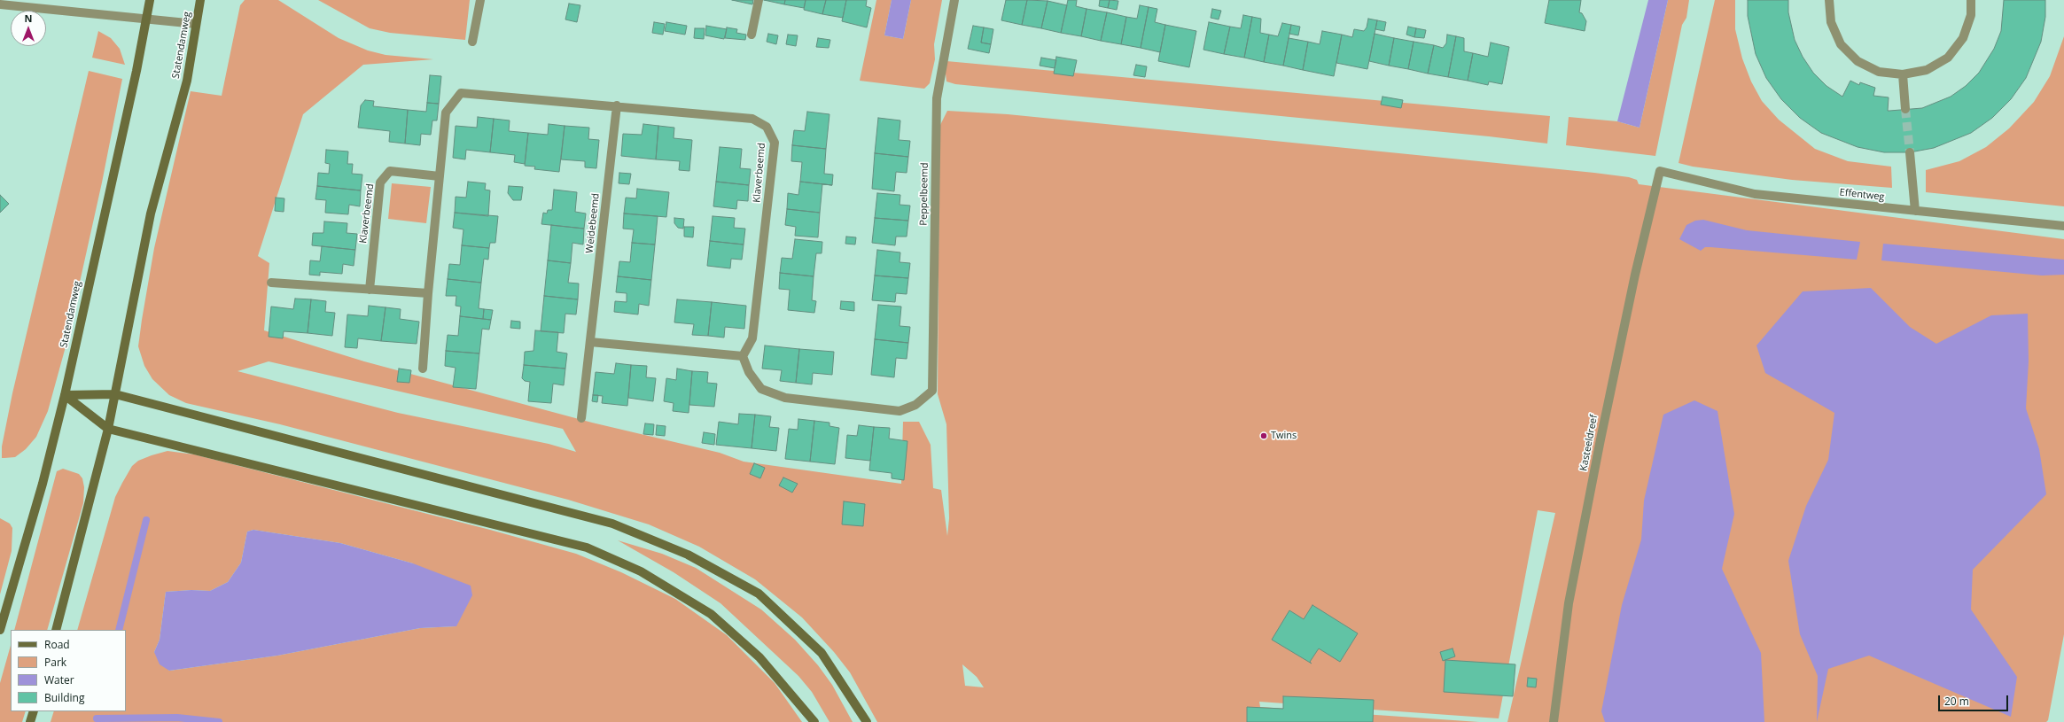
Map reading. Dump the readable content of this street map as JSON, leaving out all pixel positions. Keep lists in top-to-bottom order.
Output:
{
  "streets": {
    "main road": ["Statendamweg"],
    "street": [
      "Klaverbeemd",
      "Peppelbeemd",
      "Effentweg",
      "Weidebeemd",
      "Kasteeldreef"
    ]
  },
  "crossings": [
    ["Klaverbeemd", "Peppelbeemd"],
    ["Klaverbeemd", "Weidebeemd"],
    ["Effentweg", "Kasteeldreef"]
  ],
  "places": ["Twins"],
  "legend": [
    "Road",
    "Park",
    "Water",
    "Building"
  ],
  "scale_bar": "20 m",
  "north": "top"
}
